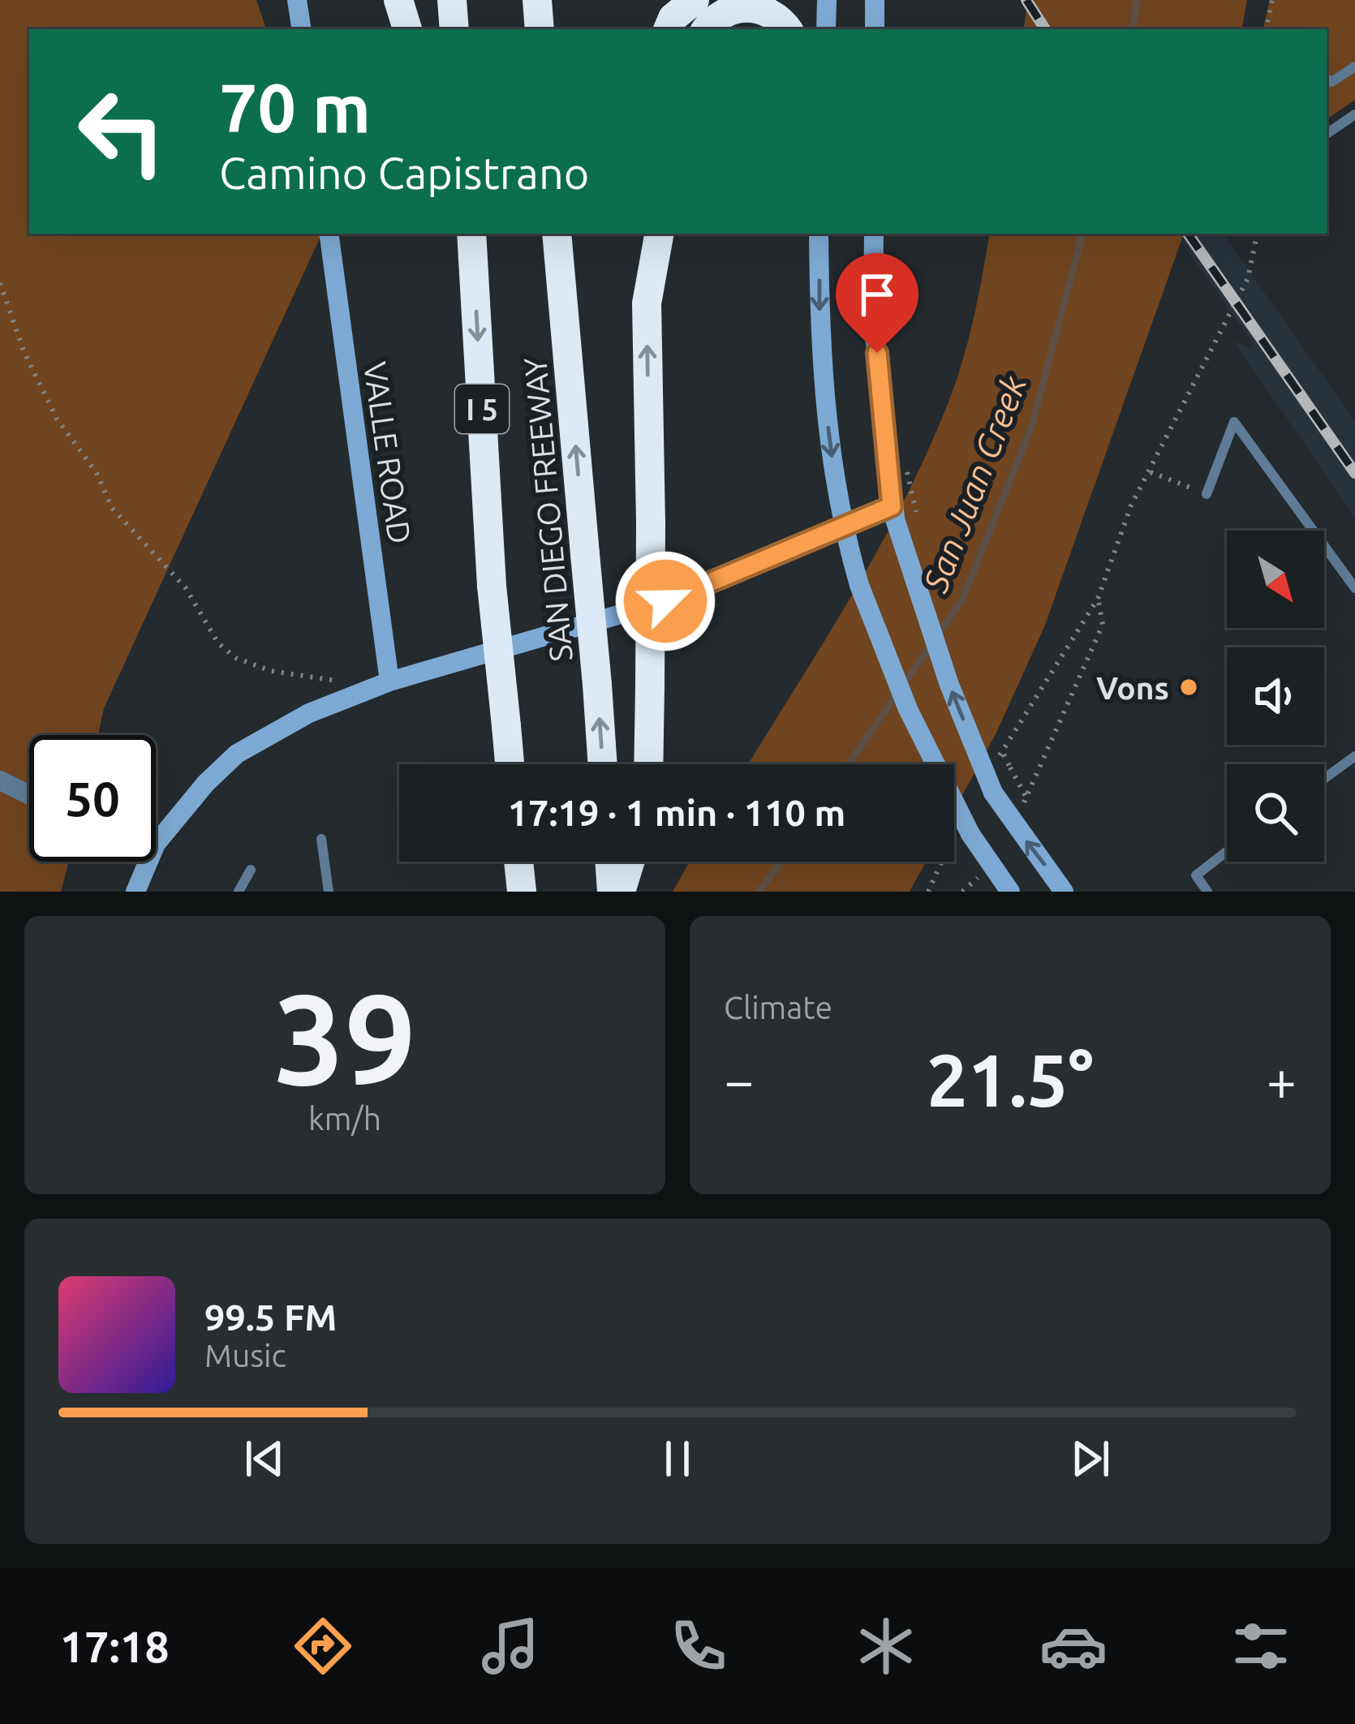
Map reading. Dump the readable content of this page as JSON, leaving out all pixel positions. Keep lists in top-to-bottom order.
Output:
{
  "streets": {
    "highway": ["I 5", "SAN DIEGO FREEWAY"],
    "main road": ["VALLE ROAD"]
  },
  "water": ["San Juan Creek"],
  "places": ["Vons"],
  "north": "bottom right",
  "page": {
    "turn": ["70 m", "Camino Capistrano"],
    "limit": "50",
    "trip": "17:19 · 1 min · 110 m",
    "tile": [
      ["39", "km/h"],
      "Climate"
    ],
    "heat": ["−", "21.5°", "+"],
    "song": ["99.5 FM", "Music"],
    "tabs": "17:18"
  }
}
